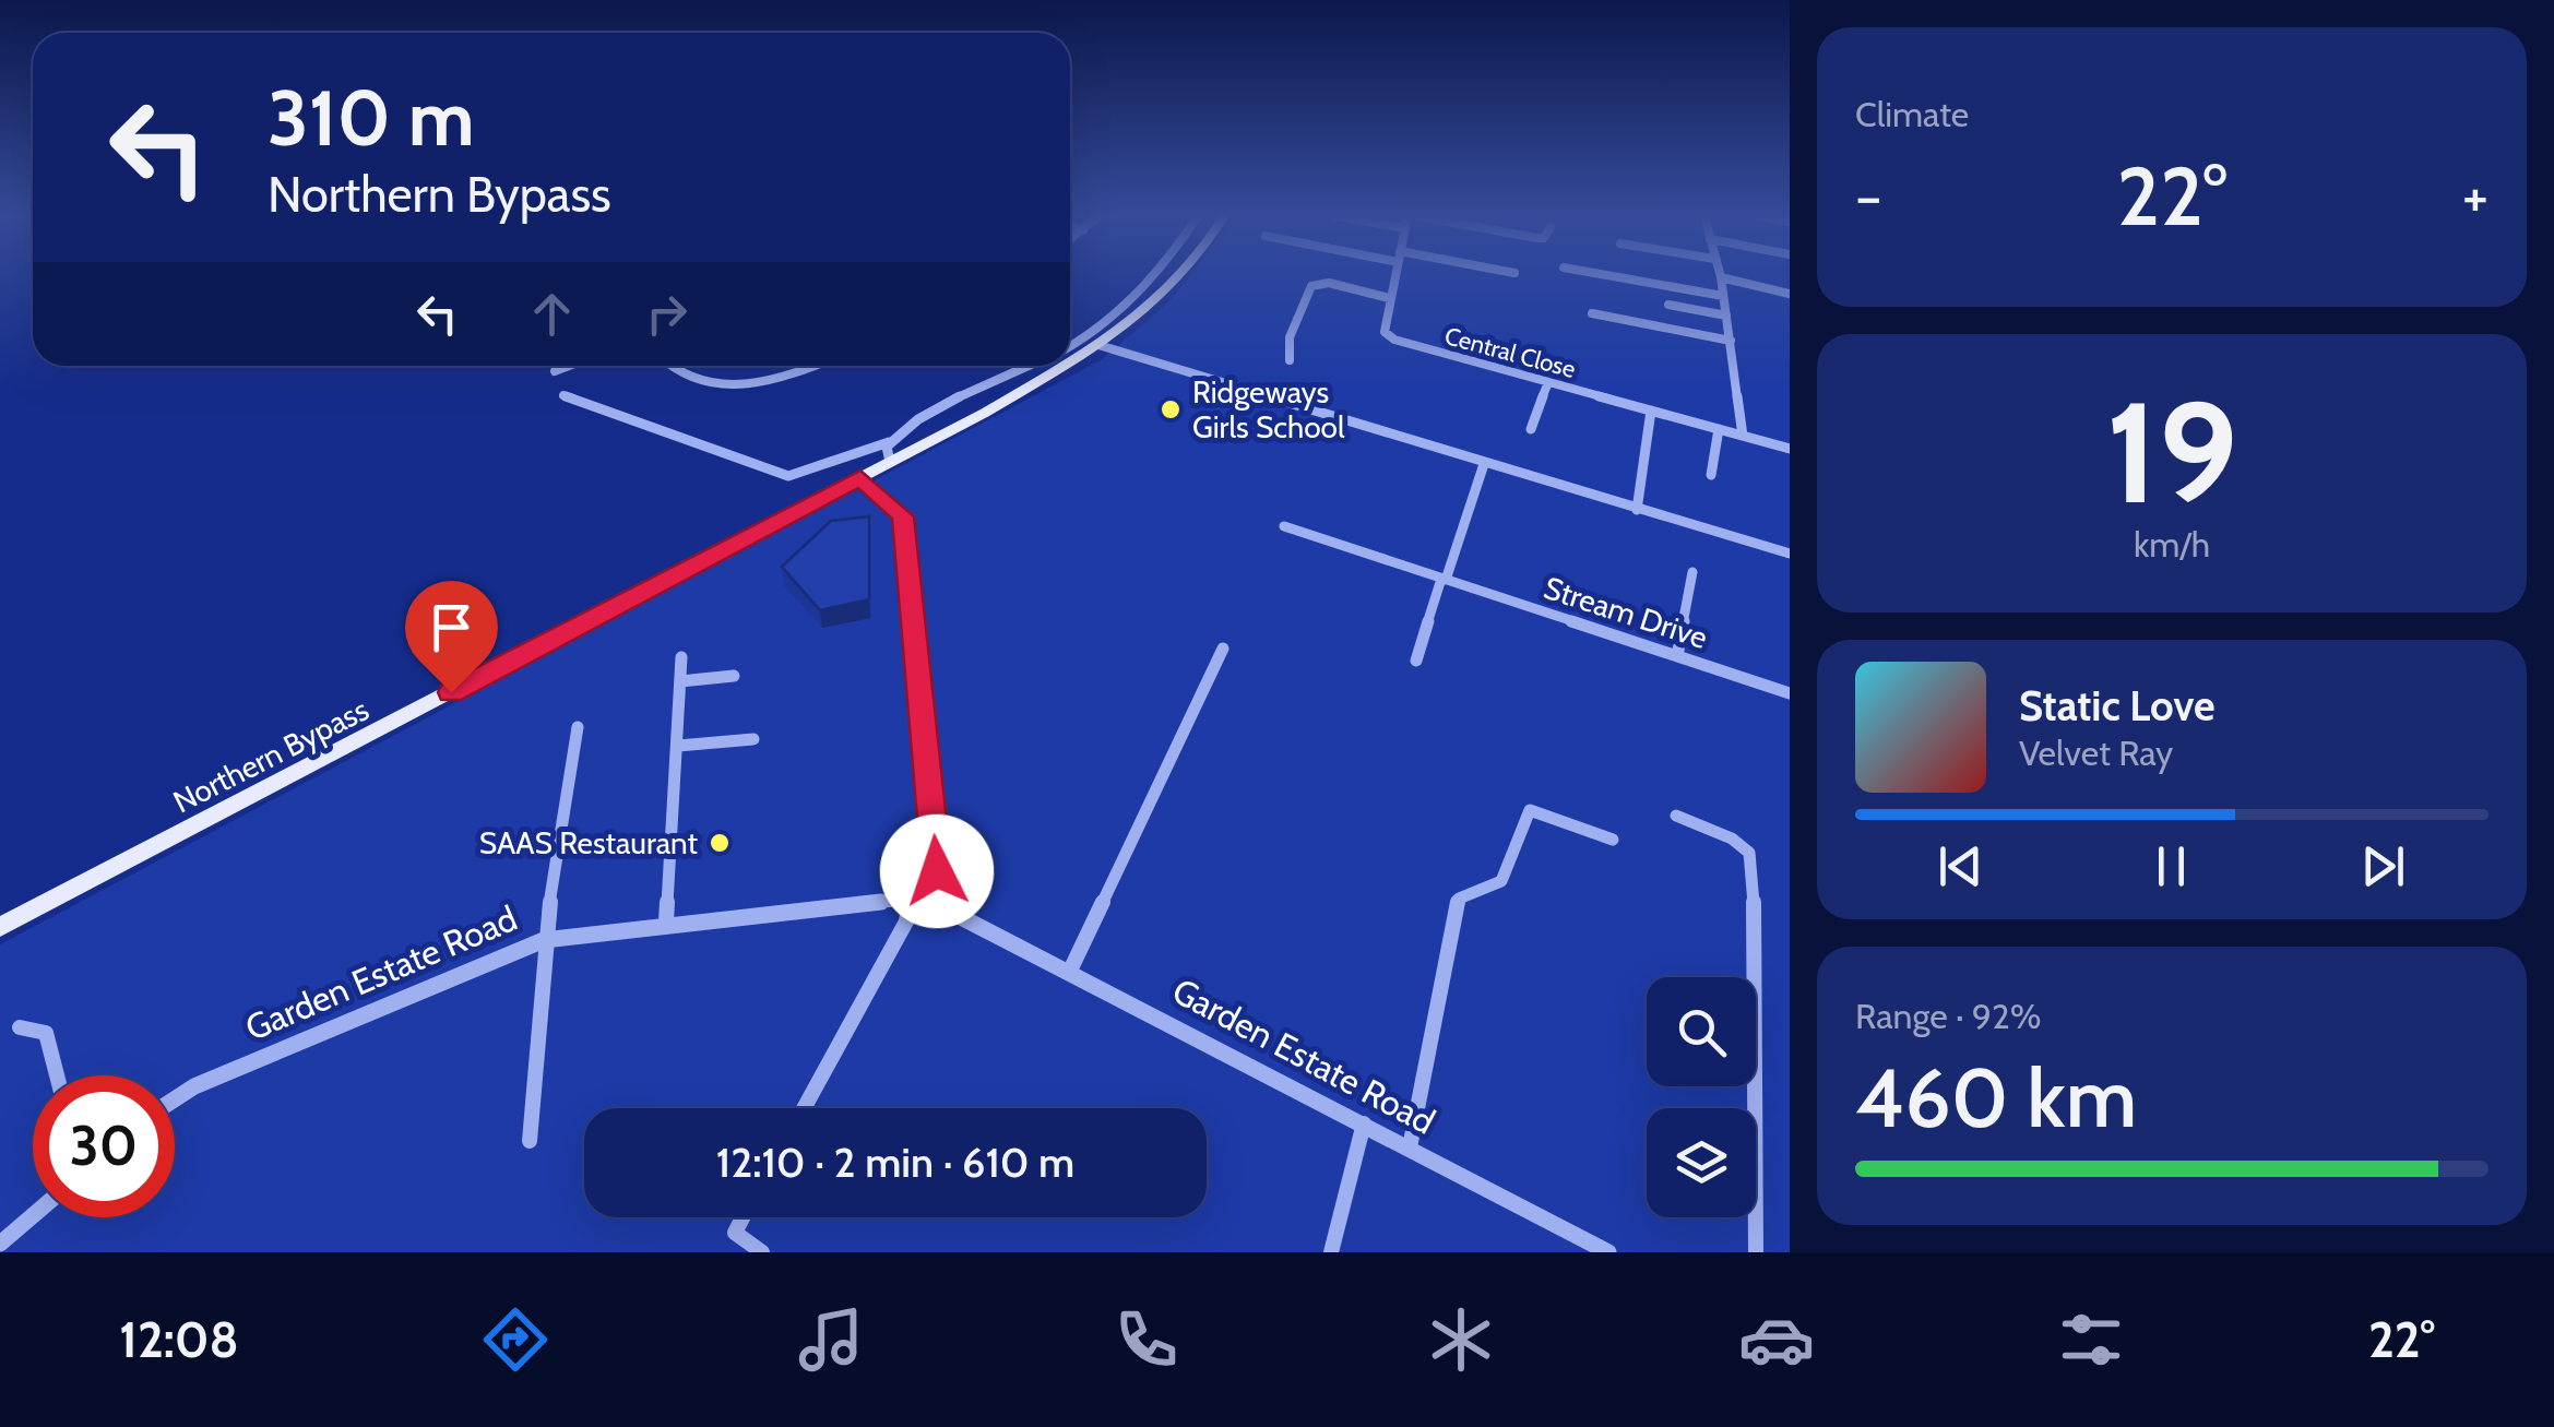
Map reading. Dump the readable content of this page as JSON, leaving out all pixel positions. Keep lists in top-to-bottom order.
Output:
{
  "streets": {
    "main road": ["Northern Bypass"],
    "street": ["Central Close", "Stream Drive", "Garden Estate Road"]
  },
  "places": ["Ridgeways Girls School", "SAAS Restaurant"],
  "page": {
    "tile": [
      "Climate",
      ["19", "km/h"],
      ["Range · 92%", "460 km"]
    ],
    "turn": ["310 m", "Northern Bypass"],
    "heat": ["−", "22°", "+"],
    "song": ["Static Love", "Velvet Ray"],
    "limit": "30",
    "trip": "12:10 · 2 min · 610 m",
    "tabs": ["12:08", "22°"]
  }
}
